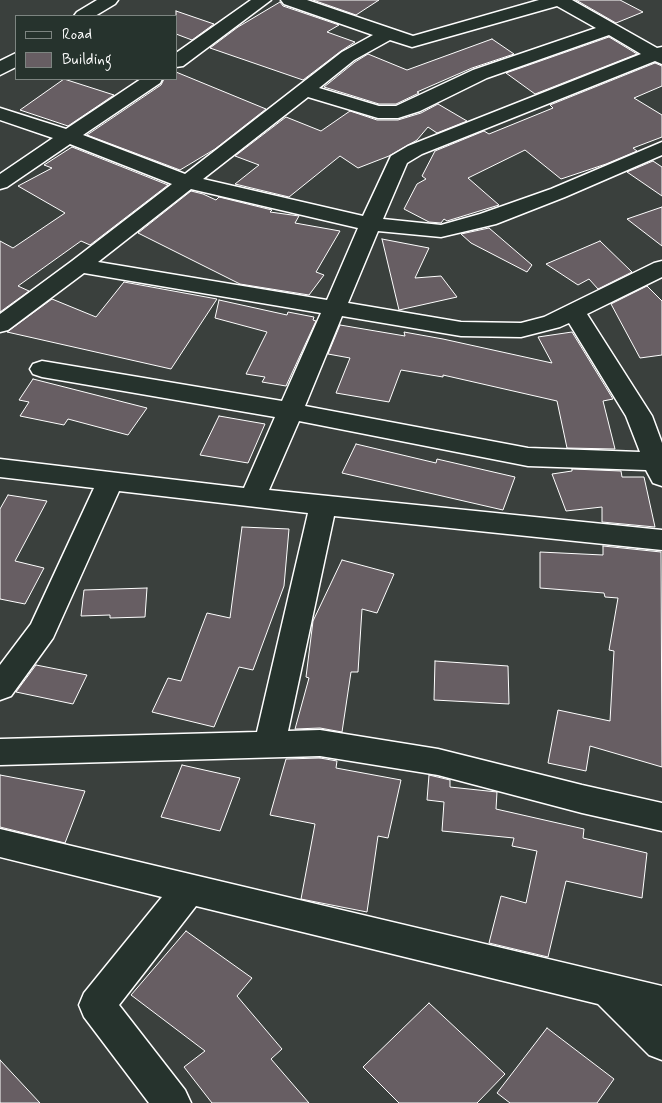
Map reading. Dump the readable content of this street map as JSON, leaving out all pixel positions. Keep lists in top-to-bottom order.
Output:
{
  "legend": ["Road", "Building"]
}
